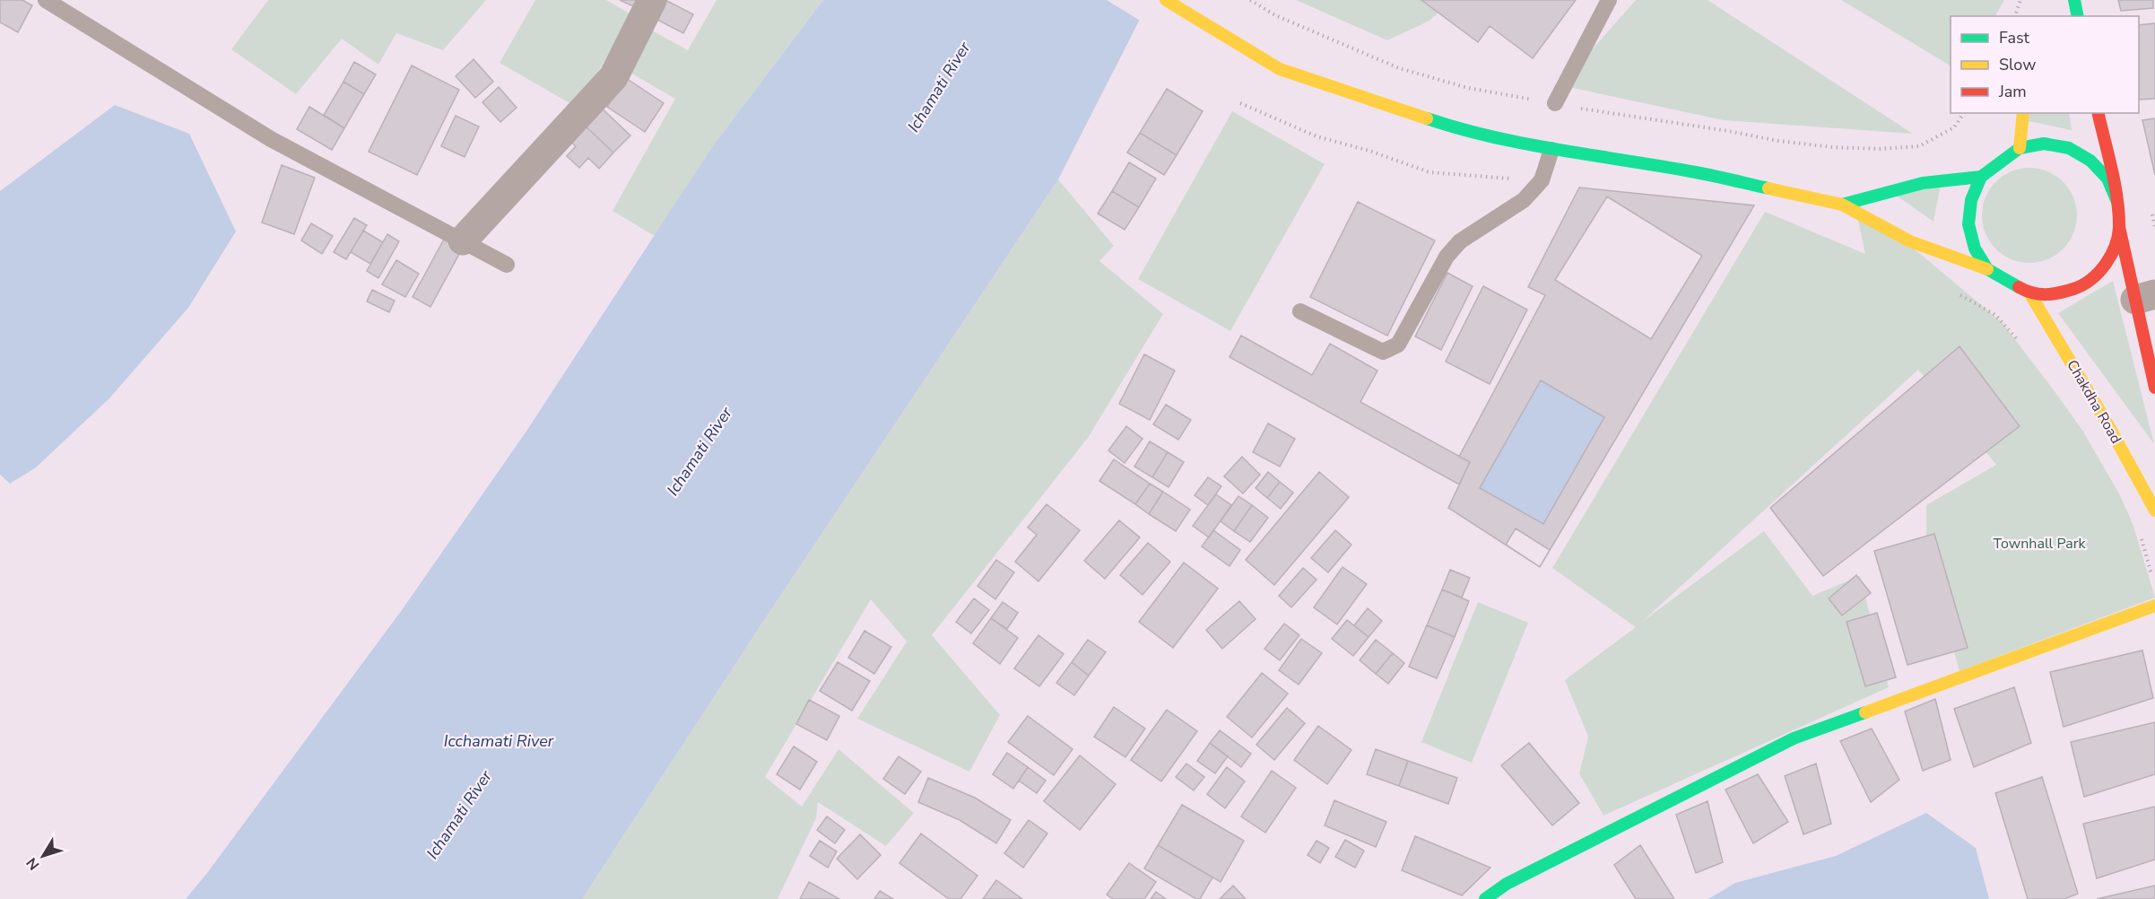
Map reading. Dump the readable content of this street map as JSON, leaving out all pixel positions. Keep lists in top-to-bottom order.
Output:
{
  "streets": {
    "main road": ["Chakdha Road"]
  },
  "water": ["Ichamati River", "Icchamati River"],
  "parks": ["Townhall Park"],
  "legend": ["Fast", "Slow", "Jam"],
  "north": "bottom left"
}
